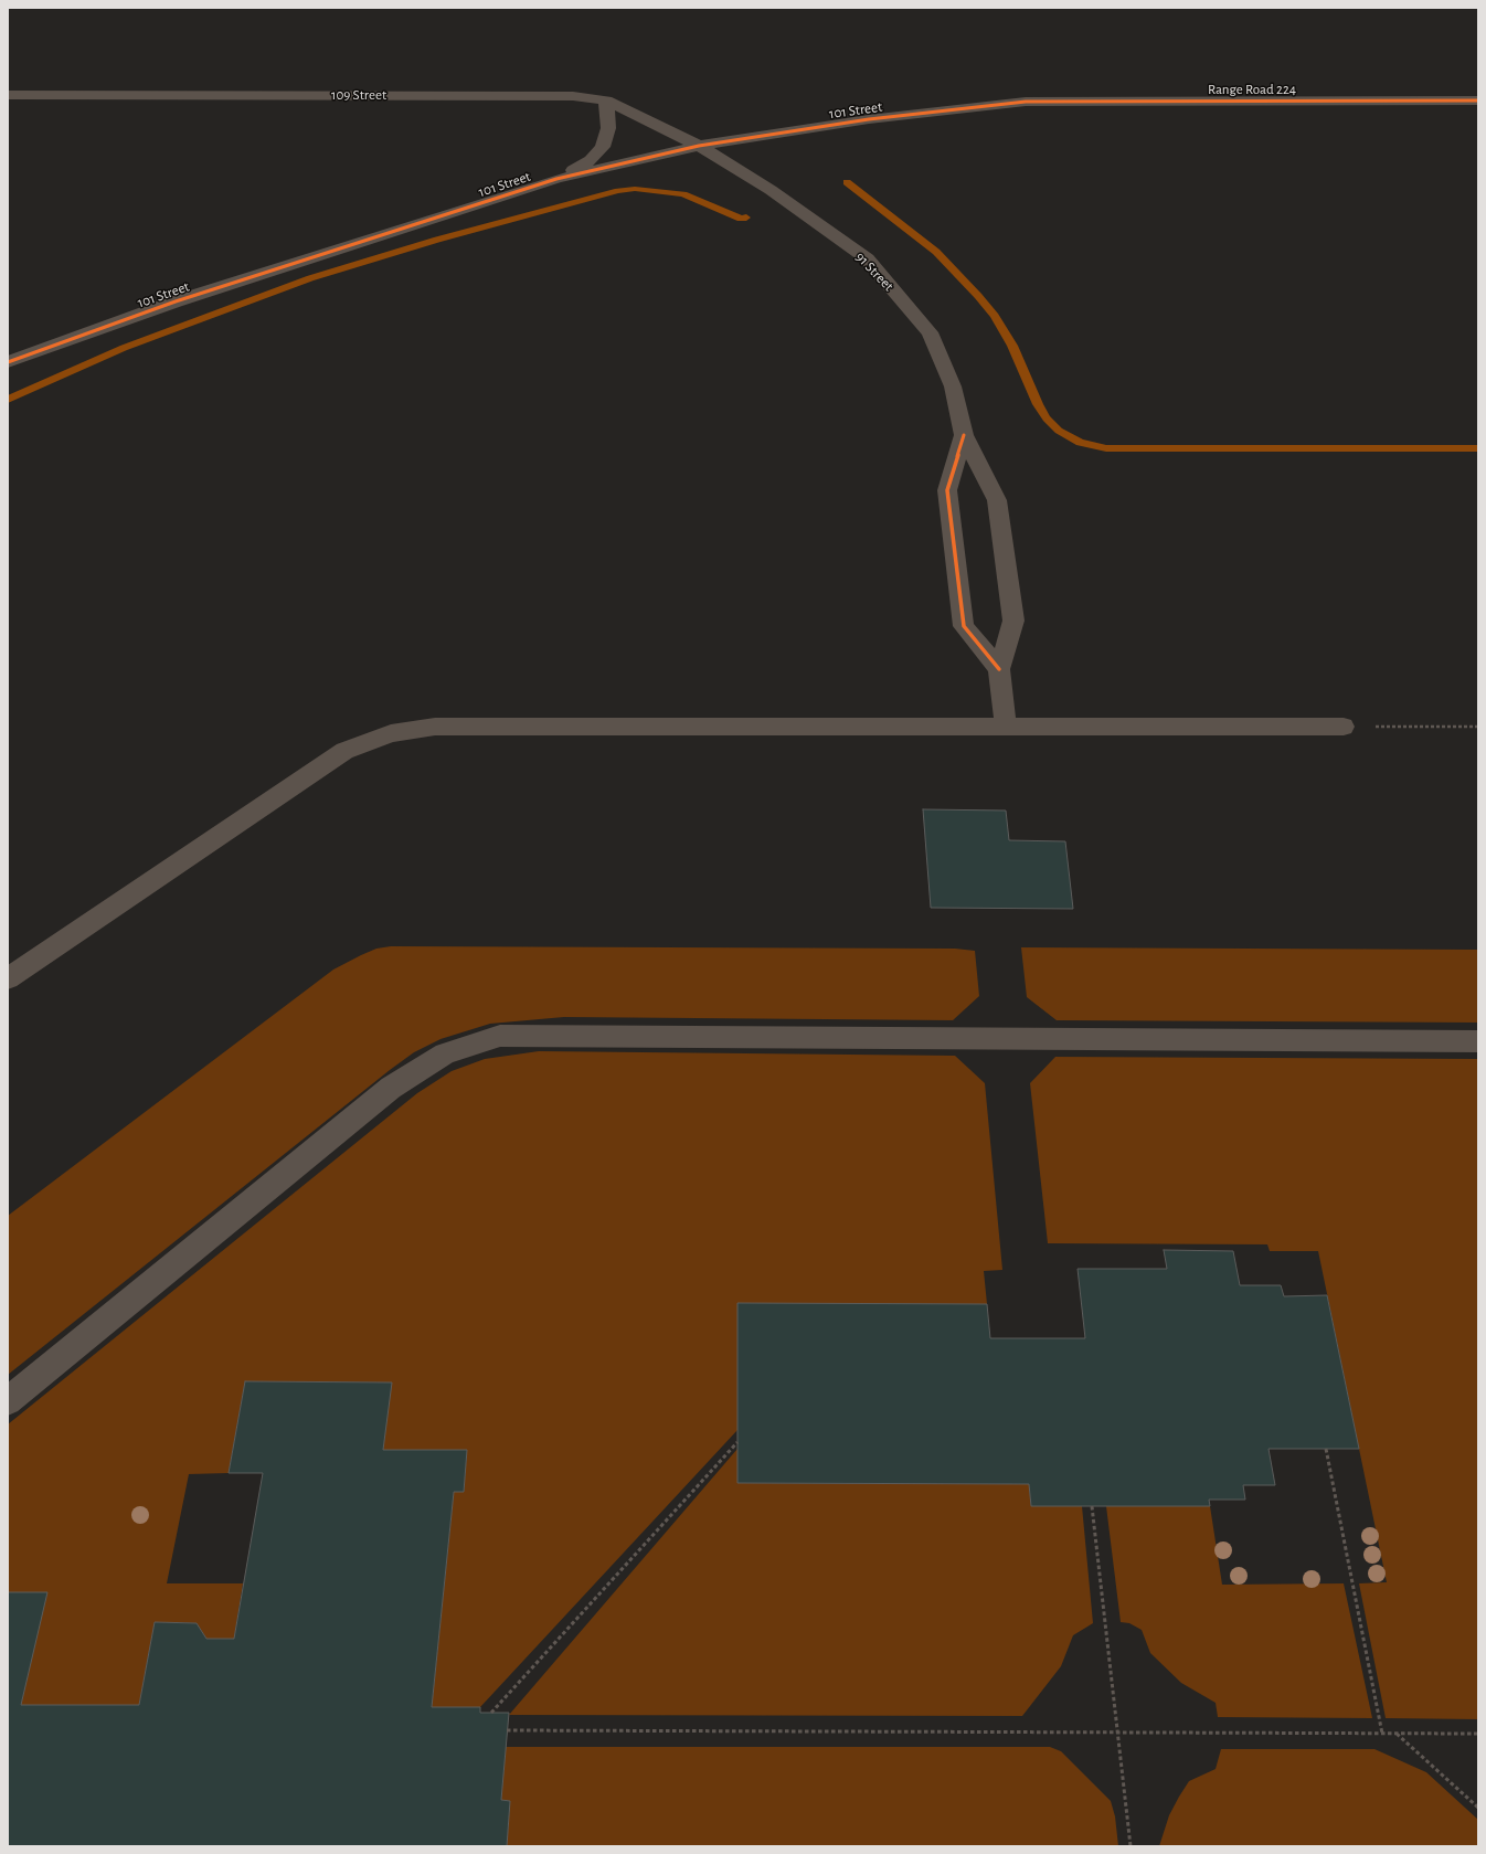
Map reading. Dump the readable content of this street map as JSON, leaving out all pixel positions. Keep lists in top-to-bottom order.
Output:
{
  "streets": {
    "street": [
      "Range Road 224",
      "109 Street",
      "101 Street",
      "91 Street"
    ]
  },
  "crossings": [
    ["Range Road 224", "101 Street"],
    ["109 Street", "101 Street"],
    ["109 Street", "91 Street"],
    ["101 Street", "91 Street"]
  ]
}
